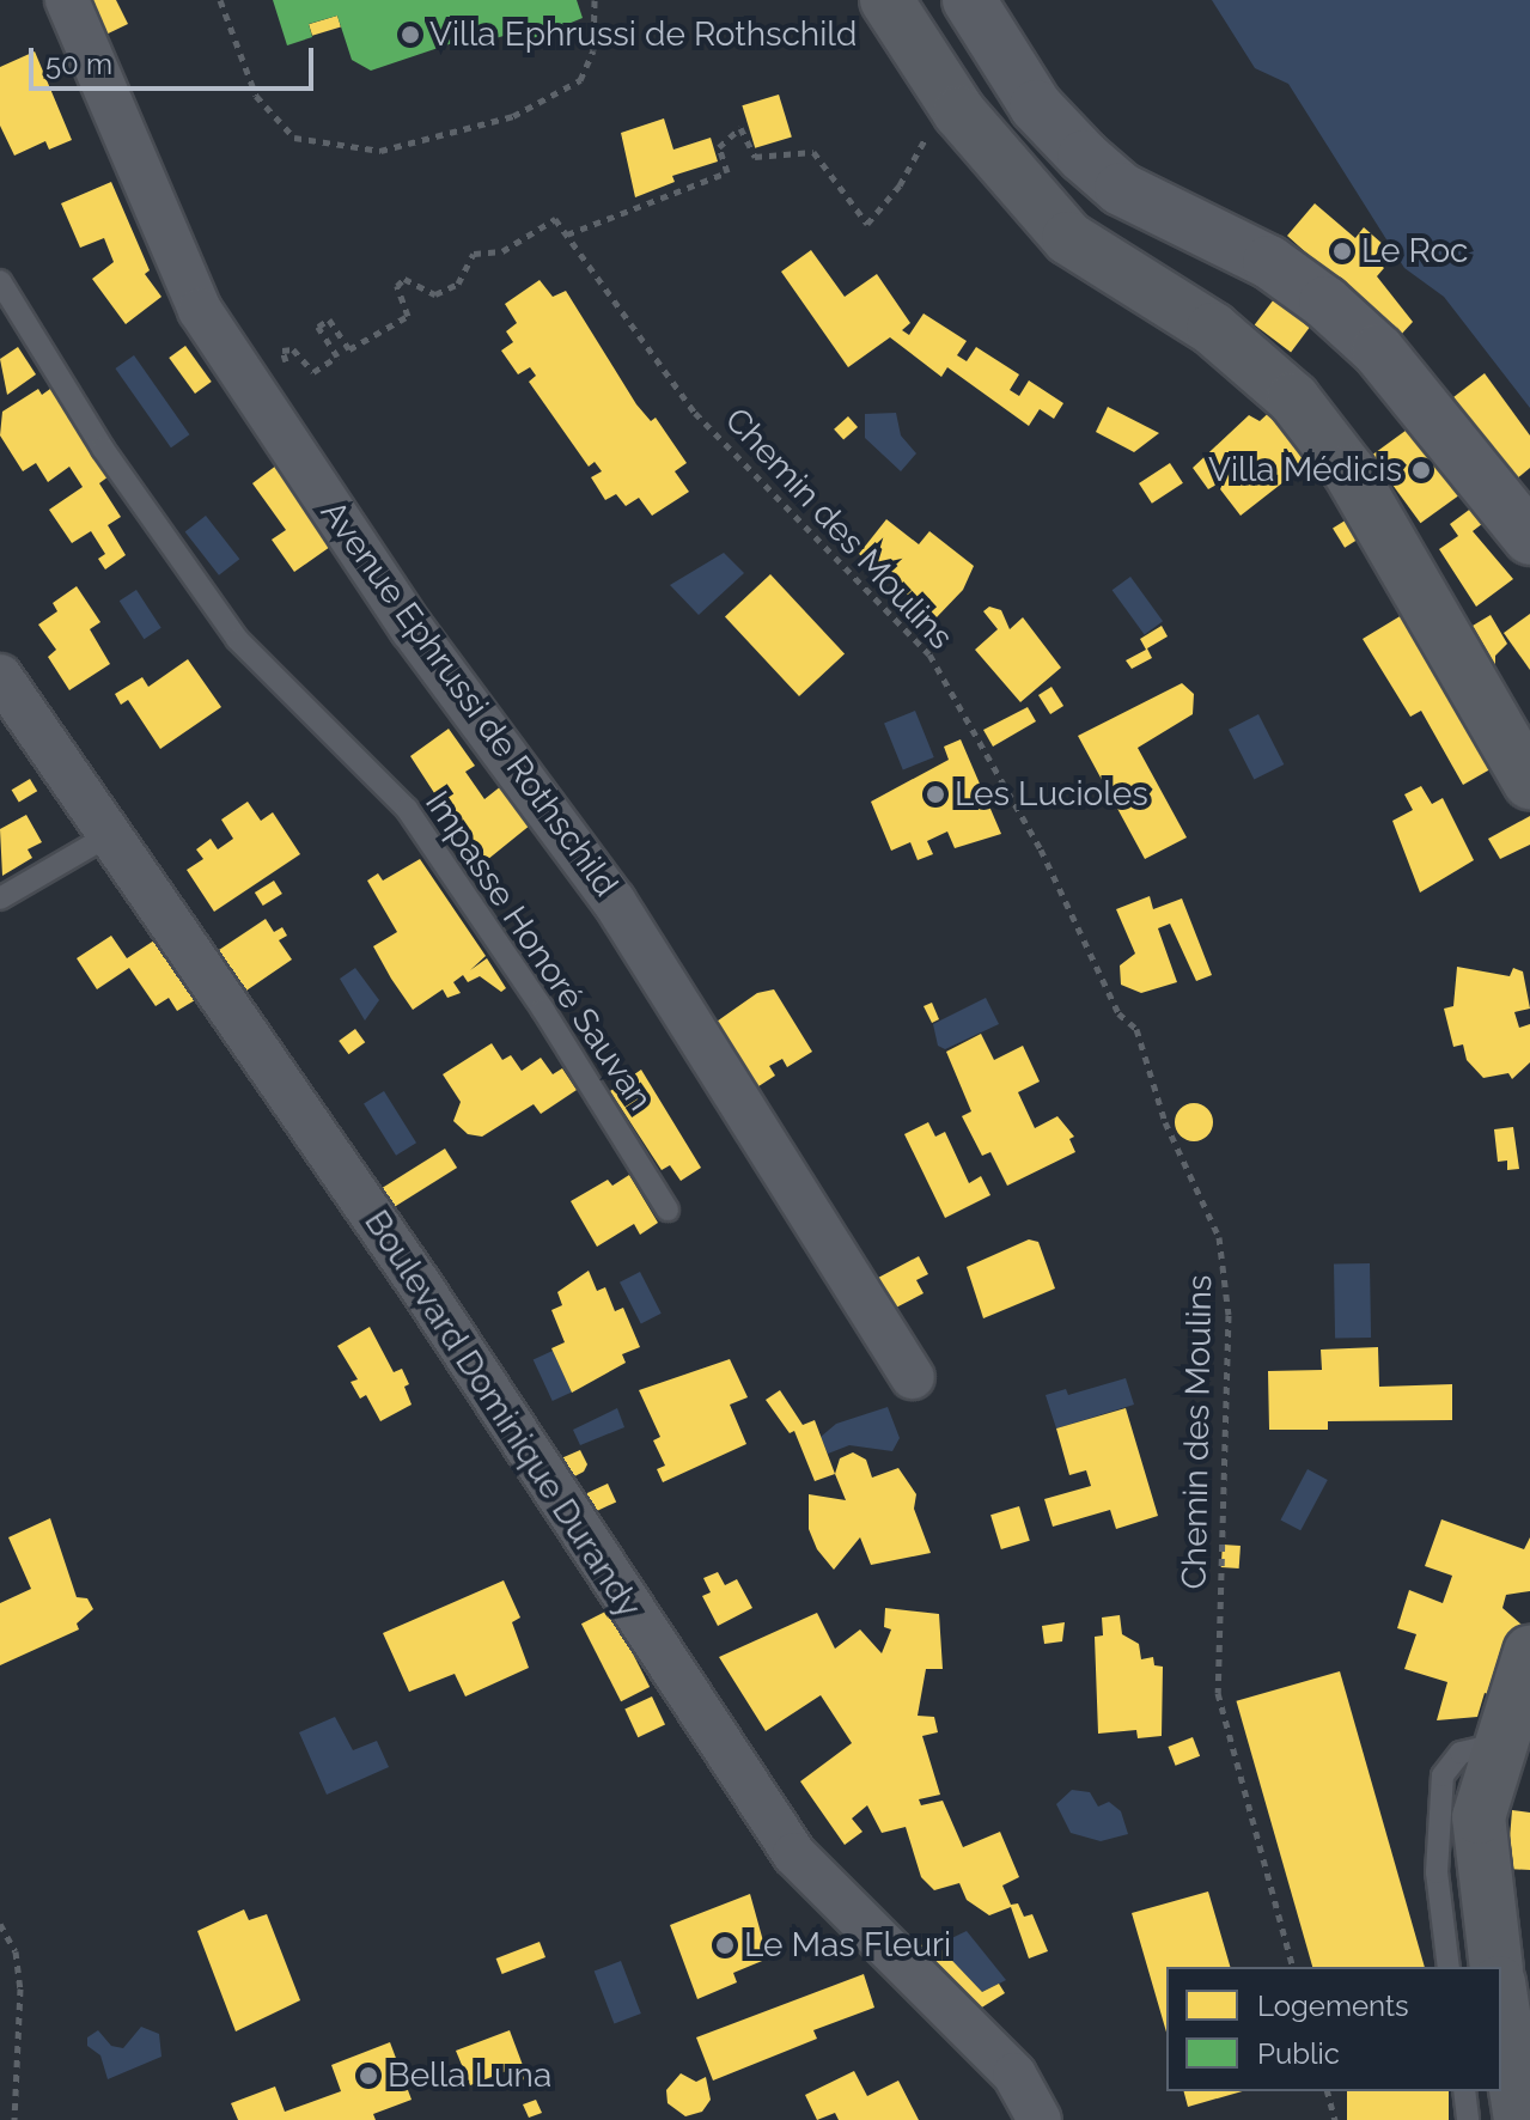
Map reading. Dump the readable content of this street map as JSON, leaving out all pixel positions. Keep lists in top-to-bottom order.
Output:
{
  "streets": {
    "street": ["Avenue Ephrussi de Rothschild", "Boulevard Dominique Durandy"],
    "lane": ["Impasse Honoré Sauvan"],
    "path": ["Chemin des Moulins"]
  },
  "places": [
    "Villa Ephrussi de Rothschild",
    "Le Roc",
    "Villa Médicis",
    "Les Lucioles",
    "Le Mas Fleuri",
    "Bella Luna"
  ],
  "legend": ["Logements", "Public"],
  "scale_bar": "50 m"
}
